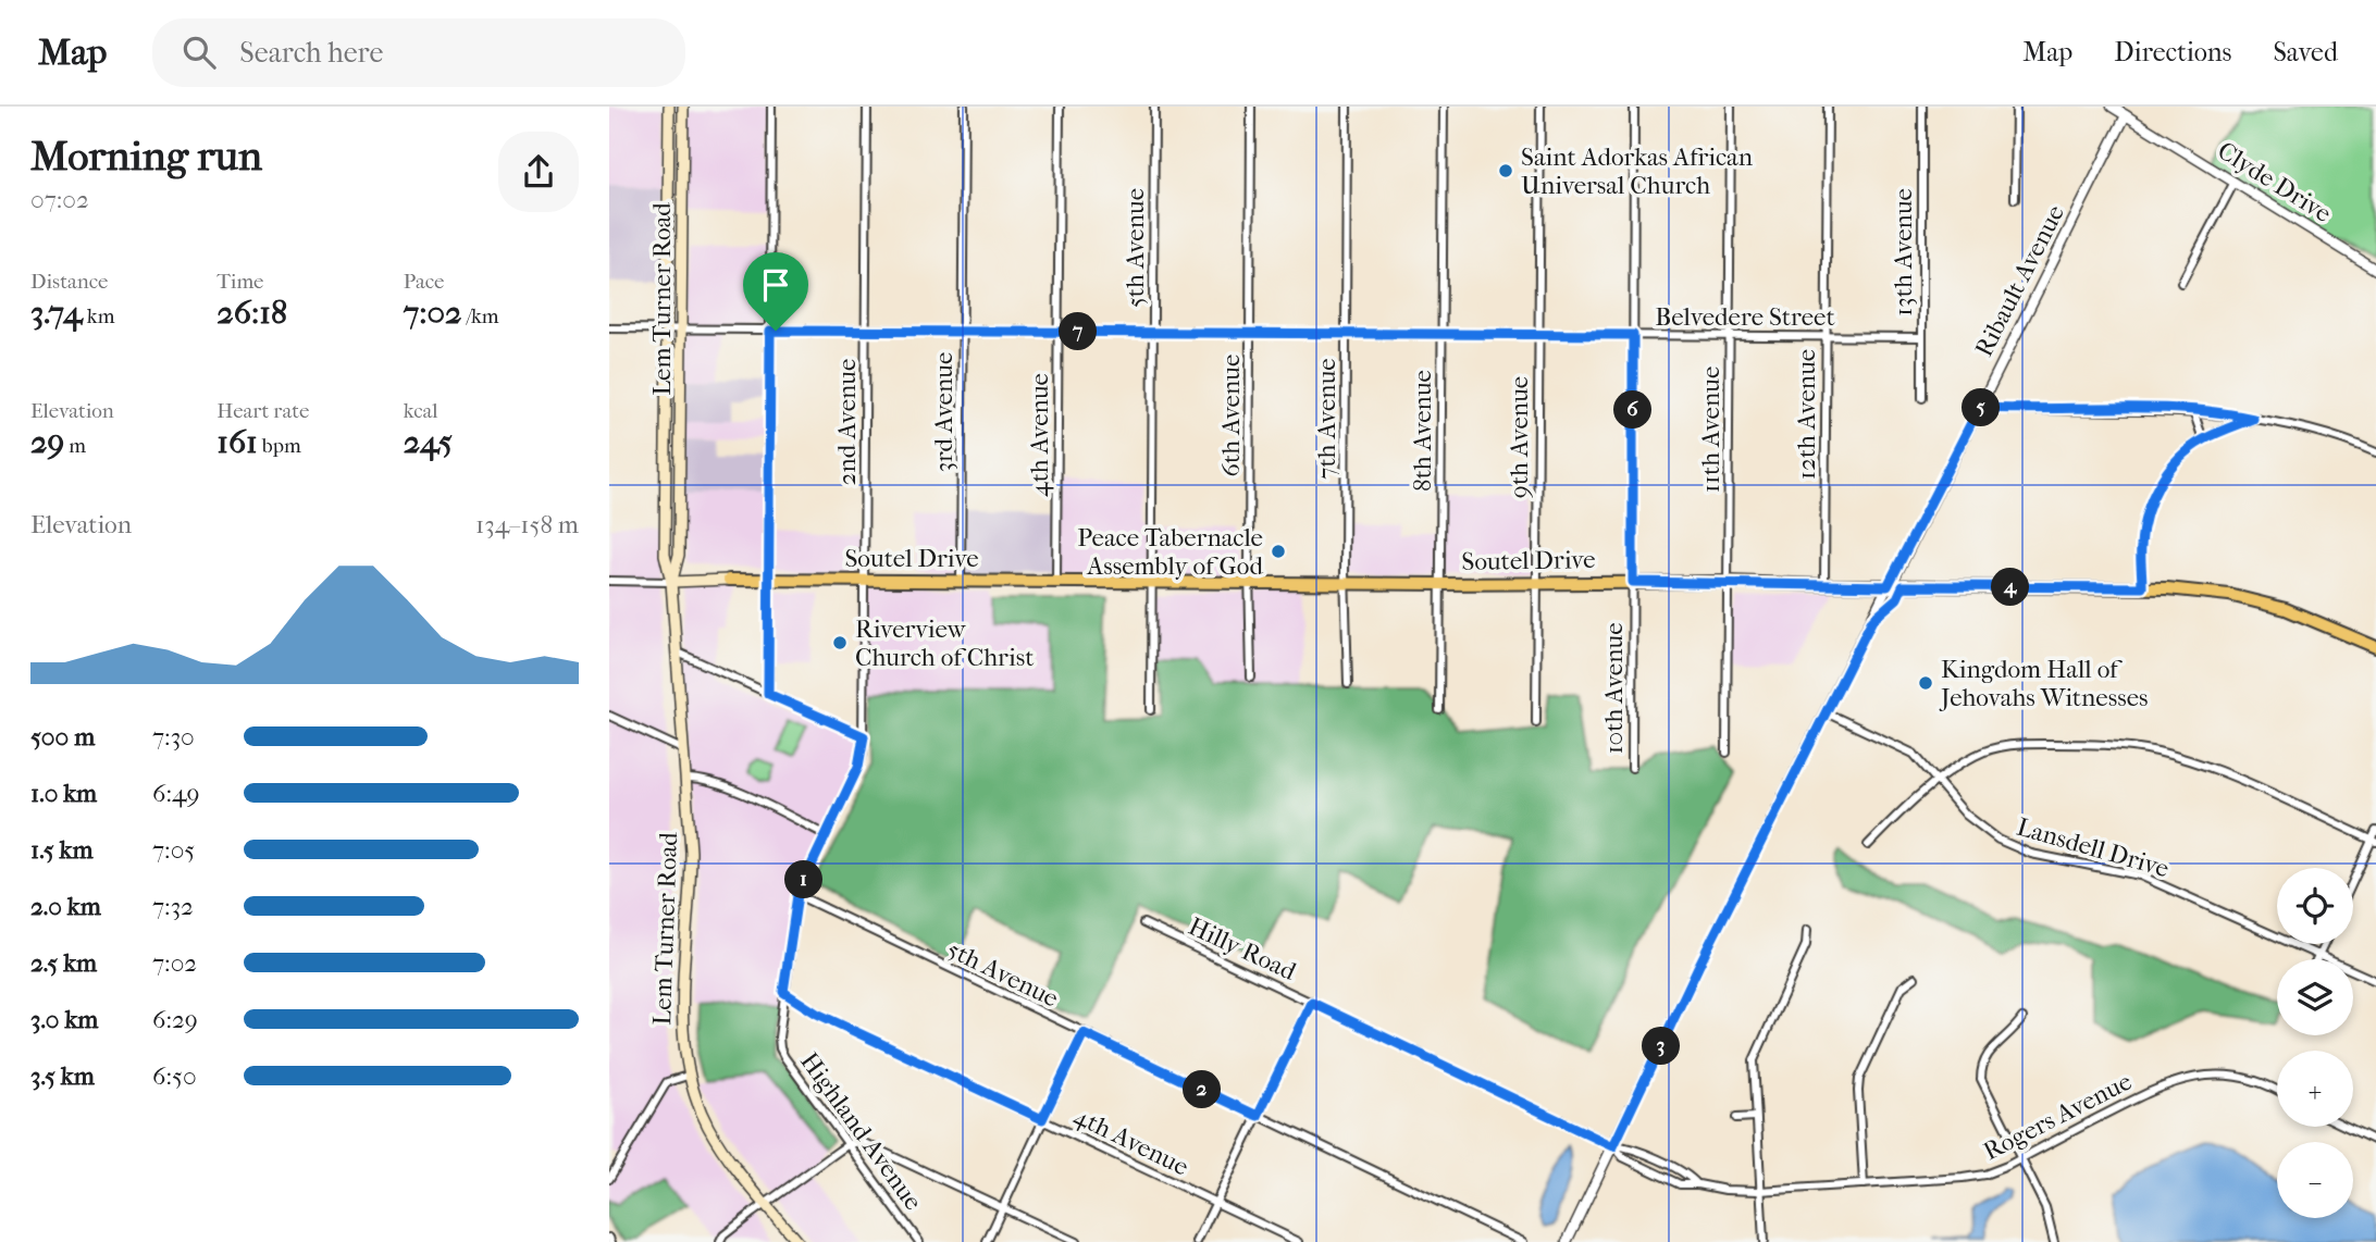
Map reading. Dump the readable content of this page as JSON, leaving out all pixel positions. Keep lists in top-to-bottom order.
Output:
{
  "streets": {
    "main road": ["Lem Turner Road", "Soutel Drive"],
    "street": [
      "Clyde Drive",
      "5th Avenue",
      "13th Avenue",
      "Ribault Avenue",
      "Belvedere Street",
      "3rd Avenue",
      "12th Avenue",
      "6th Avenue",
      "7th Avenue",
      "2nd Avenue",
      "11th Avenue",
      "8th Avenue",
      "4th Avenue",
      "9th Avenue",
      "10th Avenue",
      "Lansdell Drive",
      "Hilly Road",
      "Rogers Avenue",
      "Highland Avenue"
    ]
  },
  "crossings": [
    ["Clyde Drive", "Ribault Avenue"],
    ["5th Avenue", "Belvedere Street"],
    ["5th Avenue", "Soutel Drive"],
    ["5th Avenue", "Highland Avenue"],
    ["13th Avenue", "Belvedere Street"],
    ["Ribault Avenue", "Soutel Drive"],
    ["Ribault Avenue", "Lansdell Drive"],
    ["Ribault Avenue", "Hilly Road"],
    ["Ribault Avenue", "Rogers Avenue"],
    ["Lem Turner Road", "Belvedere Street"],
    ["Lem Turner Road", "Soutel Drive"],
    ["Belvedere Street", "3rd Avenue"],
    ["Belvedere Street", "12th Avenue"],
    ["Belvedere Street", "6th Avenue"],
    ["Belvedere Street", "7th Avenue"],
    ["Belvedere Street", "2nd Avenue"],
    ["Belvedere Street", "11th Avenue"],
    ["Belvedere Street", "8th Avenue"],
    ["Belvedere Street", "4th Avenue"],
    ["Belvedere Street", "9th Avenue"],
    ["Belvedere Street", "10th Avenue"],
    ["3rd Avenue", "Soutel Drive"],
    ["12th Avenue", "Soutel Drive"],
    ["6th Avenue", "Soutel Drive"],
    ["7th Avenue", "Soutel Drive"],
    ["2nd Avenue", "Soutel Drive"],
    ["2nd Avenue", "Highland Avenue"],
    ["11th Avenue", "Soutel Drive"],
    ["8th Avenue", "Soutel Drive"],
    ["4th Avenue", "Soutel Drive"],
    ["4th Avenue", "Highland Avenue"],
    ["9th Avenue", "Soutel Drive"],
    ["Soutel Drive", "10th Avenue"],
    ["Hilly Road", "Rogers Avenue"]
  ],
  "places": [
    "Saint Adorkas African Universal Church",
    "Peace Tabernacle Assembly of God",
    "Riverview Church of Christ",
    "Kingdom Hall of Jehovahs Witnesses"
  ],
  "page": {
    "header": "Map",
    "search": "Search here",
    "nav": ["Map", "Directions", "Saved"],
    "heading": ["Morning run", "07:02"],
    "stats": [
      ["Distance", "3.74 km"],
      ["Time", "26:18"],
      ["Pace", "7:02 /km"],
      ["Elevation", "29 m"],
      ["Heart rate", "161 bpm"],
      ["kcal", "245"]
    ],
    "pins": [
      "7",
      "5",
      "6",
      "4",
      "1",
      "3",
      "2"
    ],
    "chart": ["Elevation", "134–158 m"],
    "list": [
      {
        "name": "500 m",
        "note": "7:30"
      },
      {
        "name": "1.0 km",
        "note": "6:49"
      },
      {
        "name": "1.5 km",
        "note": "7:05"
      },
      {
        "name": "2.0 km",
        "note": "7:32"
      },
      {
        "name": "2.5 km",
        "note": "7:02"
      },
      {
        "name": "3.0 km",
        "note": "6:29"
      },
      {
        "name": "3.5 km",
        "note": "6:50"
      }
    ],
    "map_buttons": ["+", "−"]
  }
}
